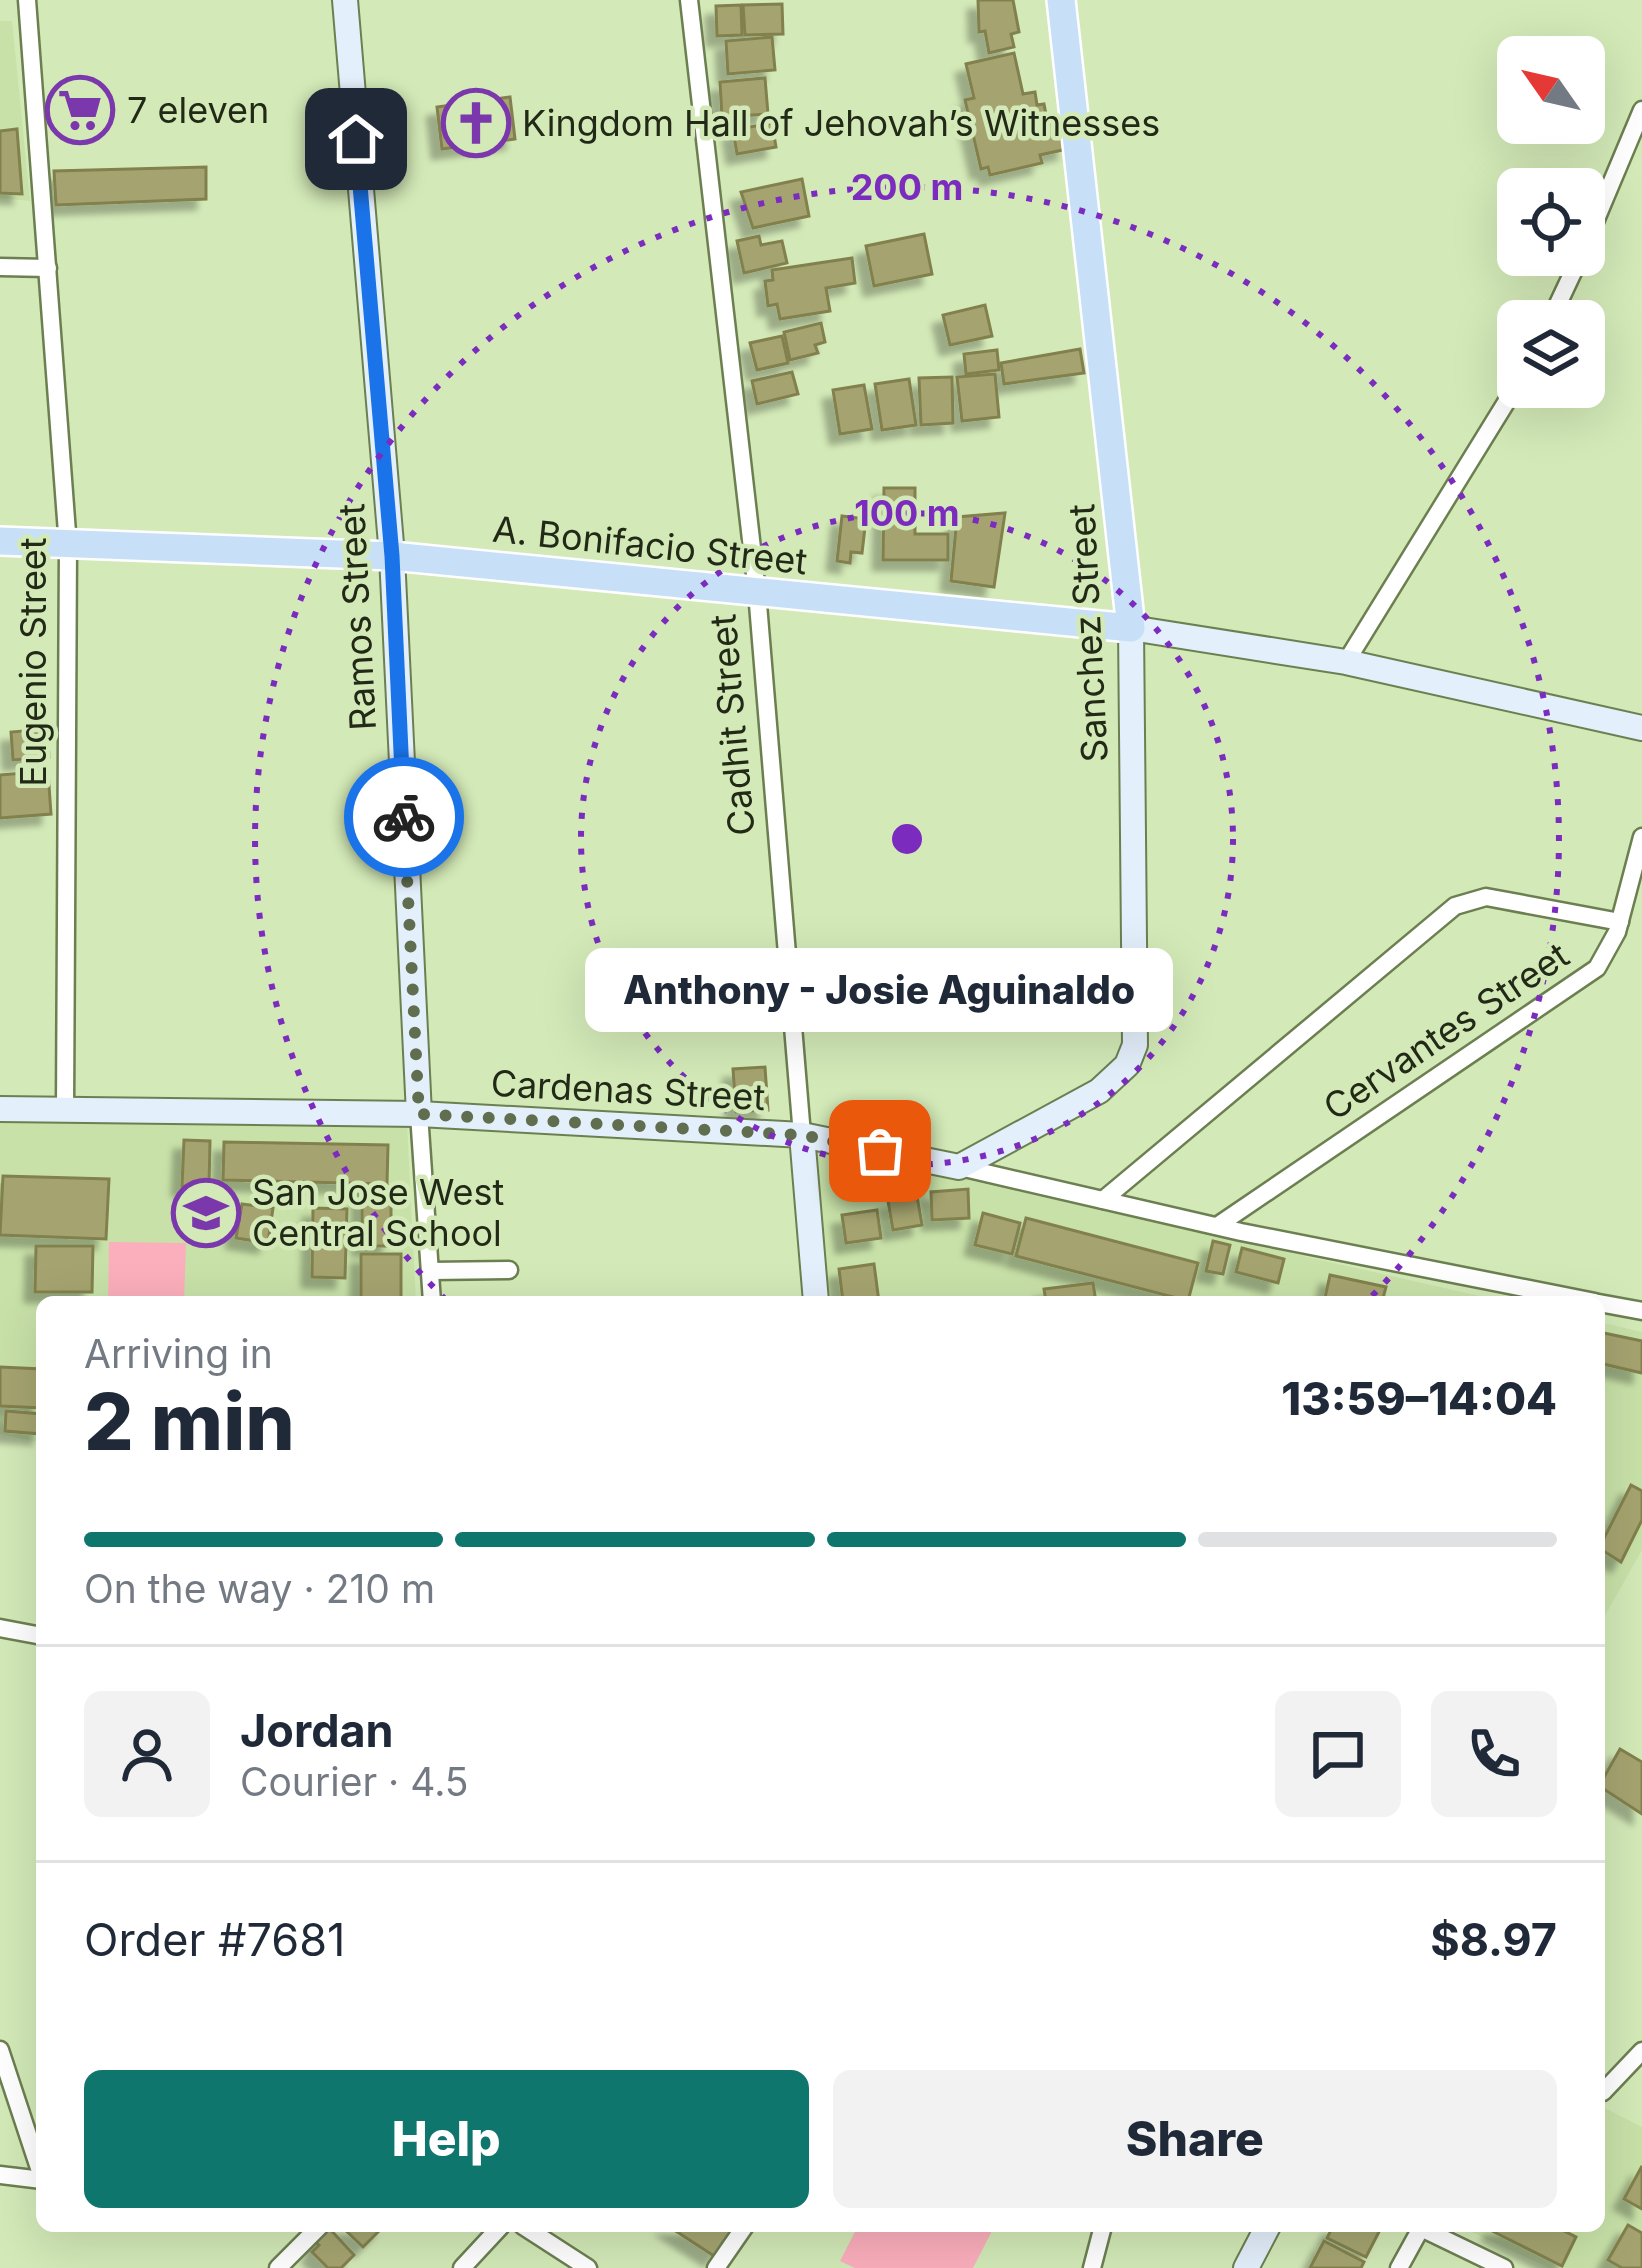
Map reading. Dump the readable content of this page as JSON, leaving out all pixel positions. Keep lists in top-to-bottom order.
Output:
{
  "streets": {
    "main road": ["A. Bonifacio Street", "Sanchez Street"],
    "street": [
      "Ramos Street",
      "Eugenio Street",
      "Cadhit Street",
      "Cervantes Street",
      "Cardenas Street"
    ]
  },
  "crossings": [
    ["A. Bonifacio Street", "Ramos Street"],
    ["A. Bonifacio Street", "Sanchez Street"],
    ["A. Bonifacio Street", "Eugenio Street"],
    ["A. Bonifacio Street", "Cadhit Street"],
    ["Ramos Street", "Cardenas Street"],
    ["Sanchez Street", "Cardenas Street"],
    ["Eugenio Street", "Cardenas Street"],
    ["Cadhit Street", "Cardenas Street"],
    ["Cervantes Street", "Cardenas Street"]
  ],
  "places": {
    "supermarket": ["7 eleven"],
    "church": ["Kingdom Hall of Jehovah’s Witnesses"],
    "other": ["Anthony - Josie Aguinaldo"],
    "school or university": ["San Jose West Central School"]
  },
  "north": "top left",
  "page": {
    "bubble": "Anthony - Josie Aguinaldo",
    "heading": ["2 min", "Arriving in", "13:59–14:04"],
    "panel": [
      "Jordan",
      "Courier · 4.5",
      "Order #7681",
      "$8.97"
    ],
    "bar": "On the way · 210 m",
    "buttons": ["Help", "Share"]
  },
  "rings": ["200 m", "100 m"]
}
